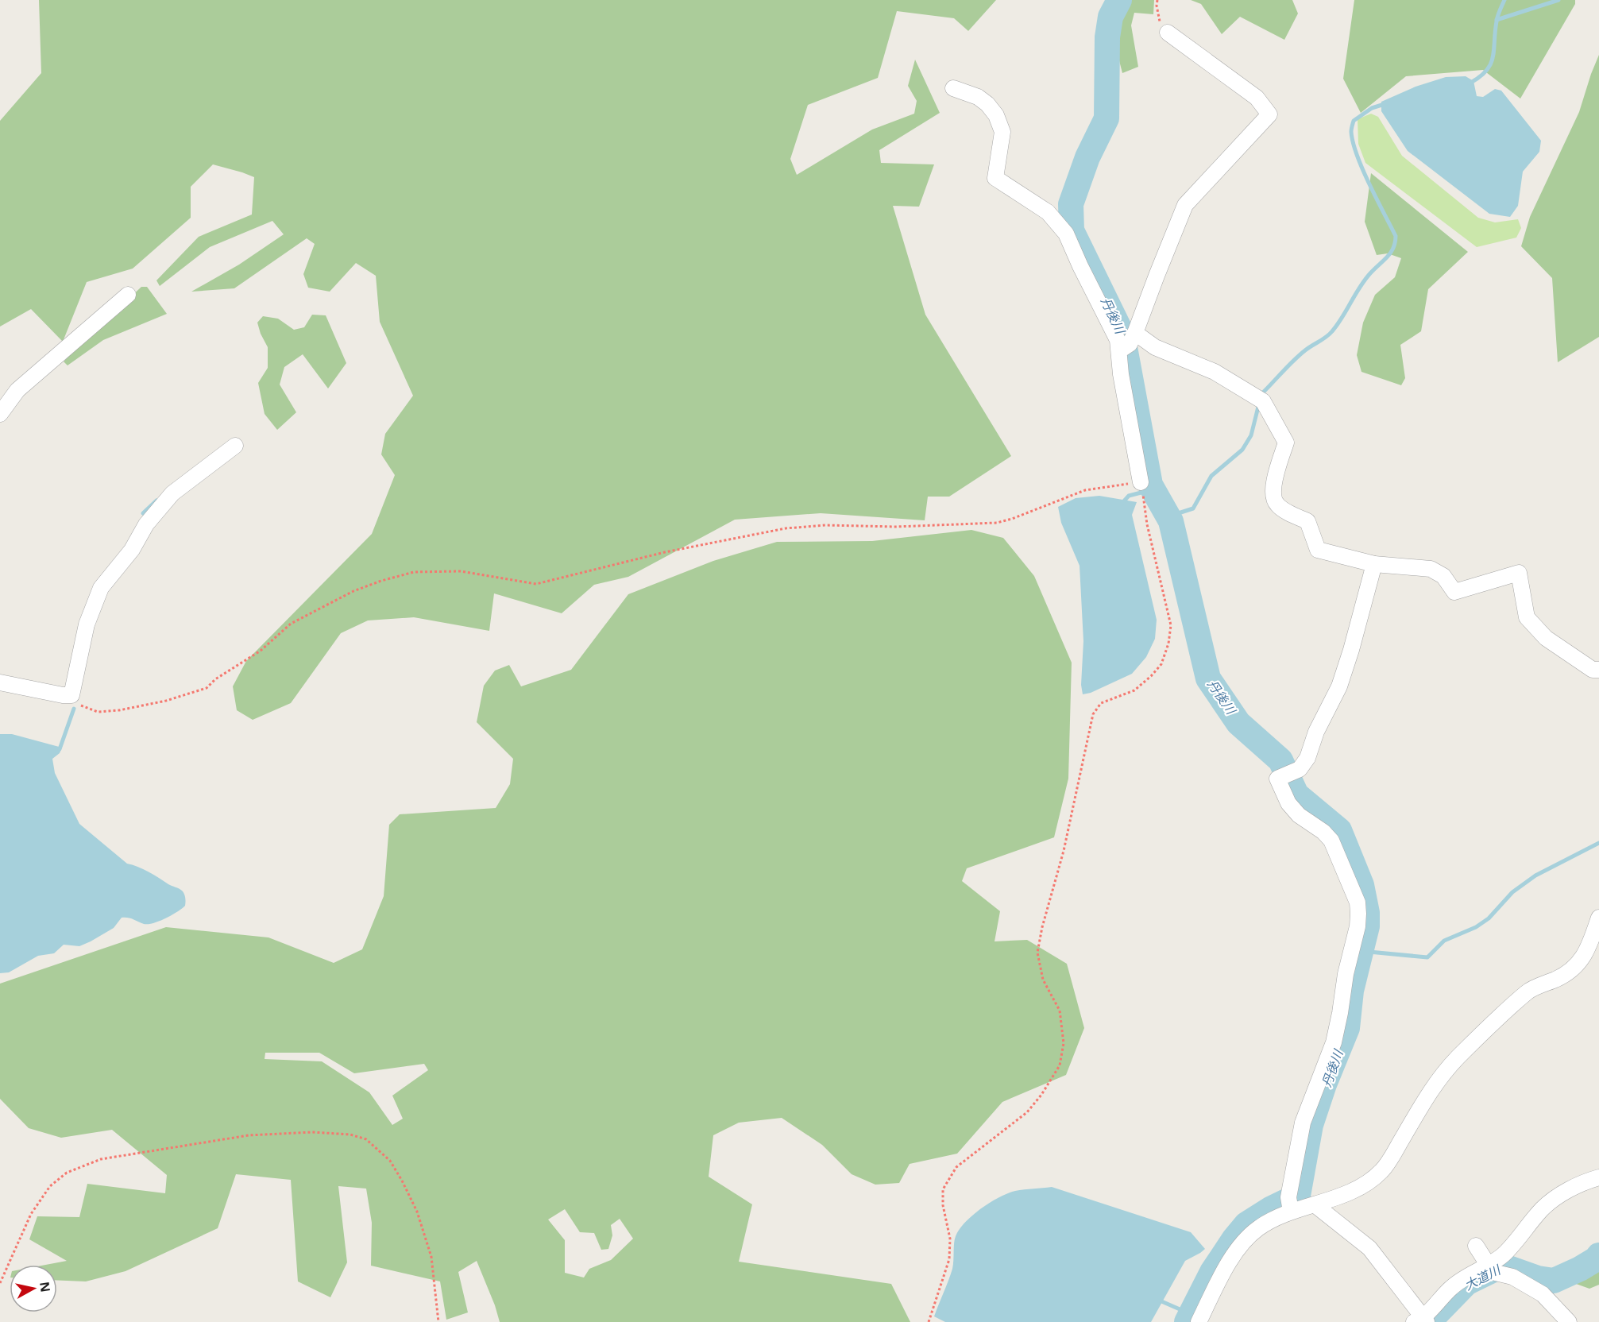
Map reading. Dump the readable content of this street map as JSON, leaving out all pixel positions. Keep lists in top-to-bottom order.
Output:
{
  "water": ["丹後川", "大道川"],
  "north": "right"
}
